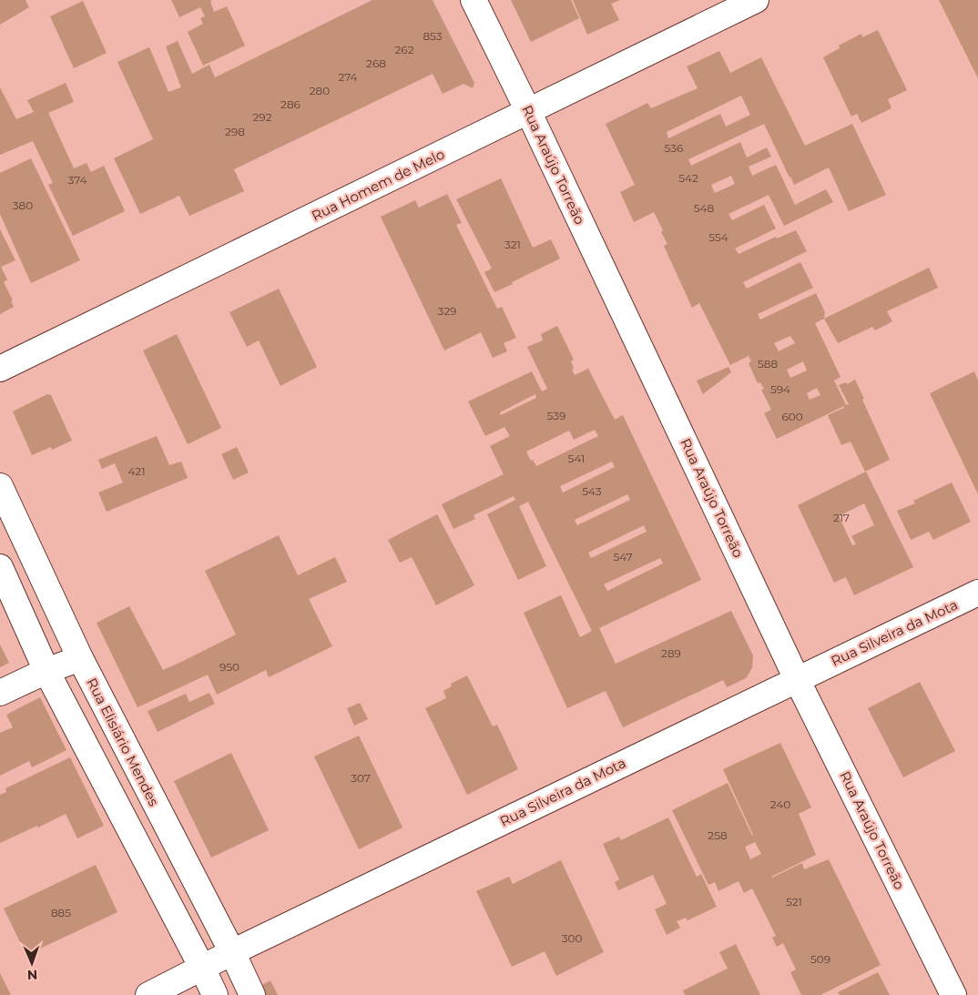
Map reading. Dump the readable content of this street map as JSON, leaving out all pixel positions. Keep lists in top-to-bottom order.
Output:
{
  "streets": {
    "street": [
      "Rua Araújo Torreão",
      "Rua Homem de Melo",
      "Rua Silveira da Mota",
      "Rua Elisiário Mendes"
    ]
  },
  "crossings": [
    ["Rua Araújo Torreão", "Rua Homem de Melo"],
    ["Rua Araújo Torreão", "Rua Silveira da Mota"],
    ["Rua Silveira da Mota", "Rua Elisiário Mendes"]
  ],
  "house_numbers": [
    "853",
    "262",
    "268",
    "274",
    "280",
    "286",
    "292",
    "298",
    "536",
    "542",
    "374",
    "380",
    "548",
    "554",
    "321",
    "329",
    "588",
    "594",
    "539",
    "600",
    "541",
    "421",
    "543",
    "217",
    "547",
    "289",
    "950",
    "307",
    "240",
    "258",
    "521",
    "885",
    "300",
    "509"
  ],
  "north": "bottom"
}
